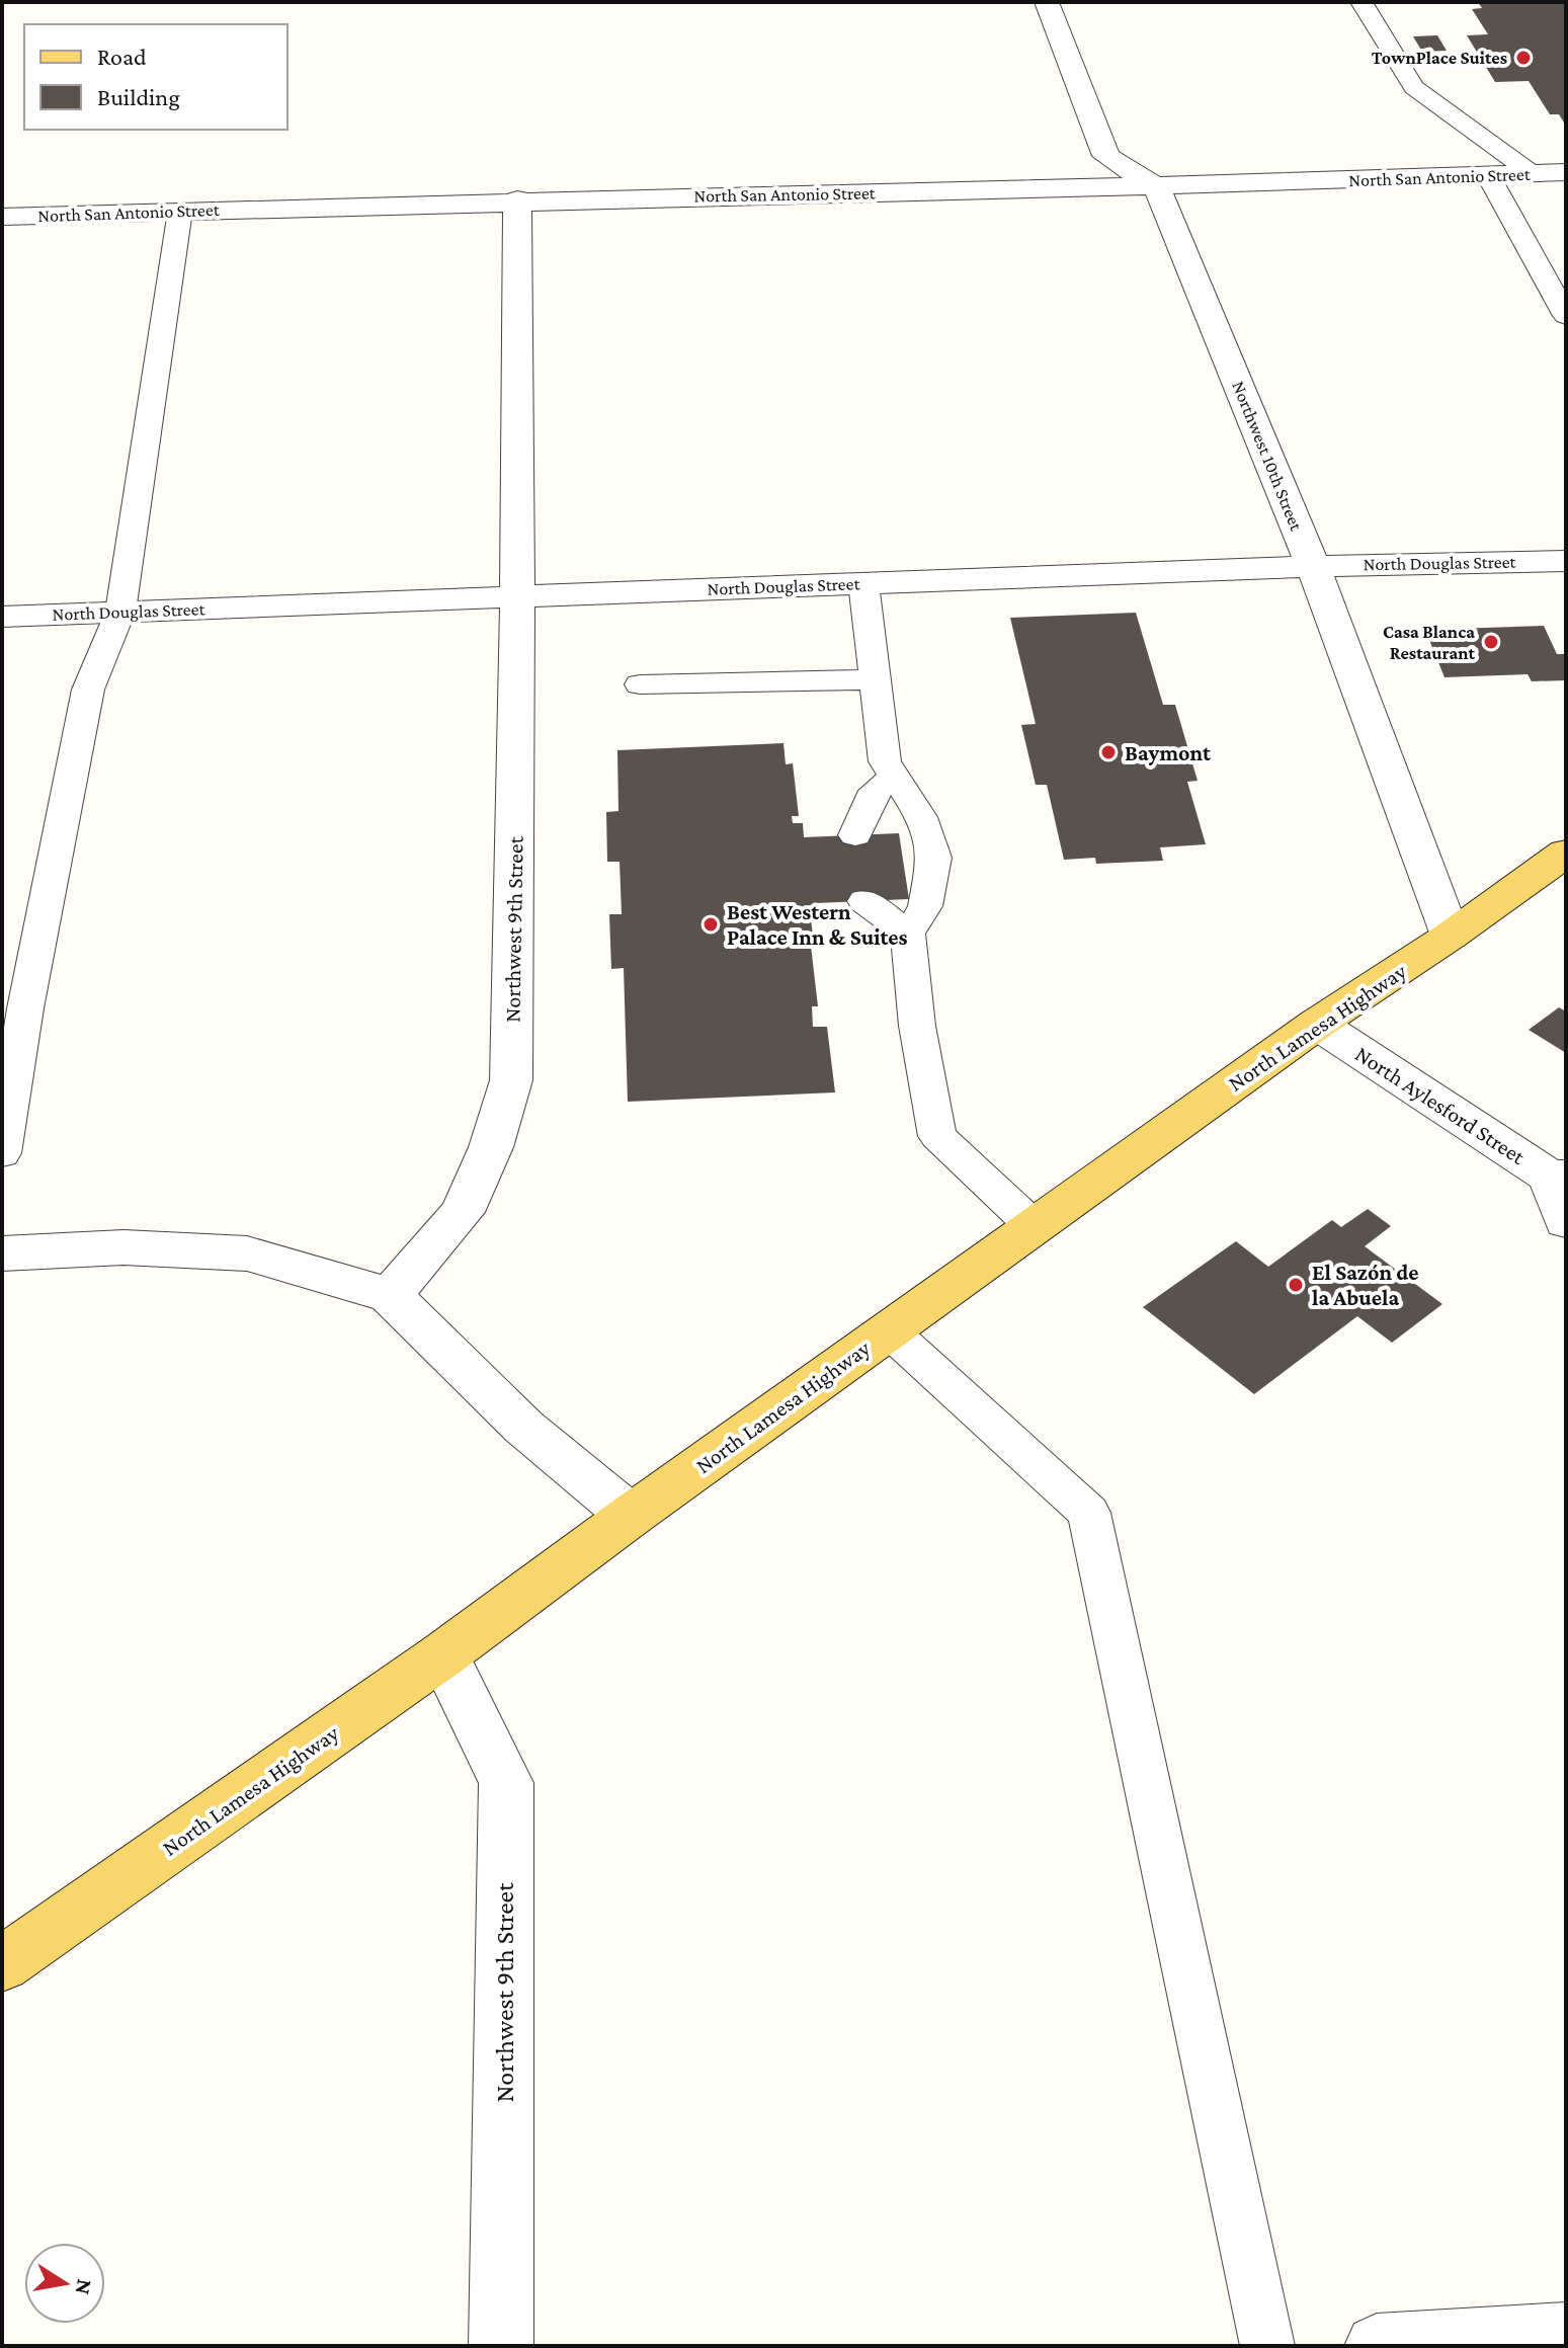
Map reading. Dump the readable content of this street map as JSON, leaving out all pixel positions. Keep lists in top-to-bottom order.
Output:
{
  "streets": {
    "main road": ["North Lamesa Highway"],
    "street": [
      "North San Antonio Street",
      "Northwest 10th Street",
      "North Douglas Street",
      "Northwest 9th Street",
      "North Aylesford Street"
    ]
  },
  "crossings": [
    ["North San Antonio Street", "Northwest 10th Street"],
    ["North San Antonio Street", "Northwest 9th Street"],
    ["Northwest 10th Street", "North Douglas Street"],
    ["Northwest 10th Street", "North Lamesa Highway"],
    ["North Douglas Street", "Northwest 9th Street"],
    ["Northwest 9th Street", "North Lamesa Highway"],
    ["North Lamesa Highway", "North Aylesford Street"]
  ],
  "places": [
    "TownPlace Suites",
    "Casa Blanca Restaurant",
    "Baymont",
    "Best Western Palace Inn & Suites",
    "El Sazón de la Abuela"
  ],
  "legend": ["Road", "Building"],
  "north": "right"
}
